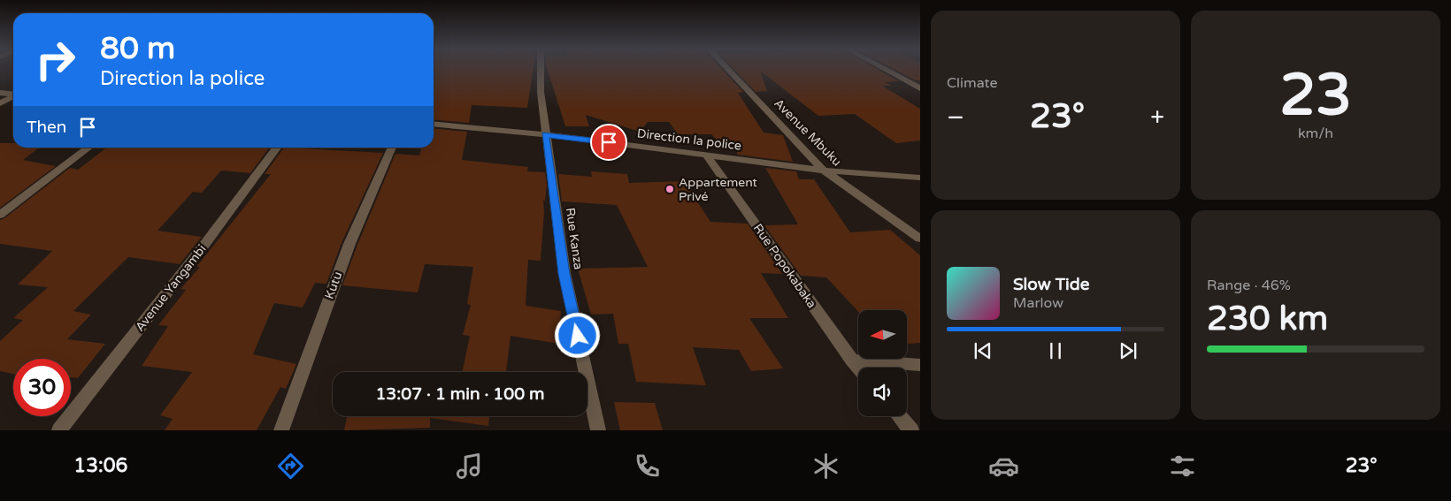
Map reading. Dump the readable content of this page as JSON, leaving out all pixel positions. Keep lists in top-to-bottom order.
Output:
{
  "streets": {
    "street": [
      "Avenue Mbuku",
      "Direction la police",
      "Rue Kanza",
      "Rue Popokabaka",
      "Kutu",
      "Avenue Yangambi"
    ]
  },
  "crossings": [
    ["Avenue Mbuku", "Direction la police"],
    ["Direction la police", "Rue Kanza"],
    ["Direction la police", "Rue Popokabaka"]
  ],
  "places": ["Appartement Privé"],
  "north": "left",
  "page": {
    "tile": [
      "Climate",
      ["23", "km/h"],
      ["Range · 46%", "230 km"]
    ],
    "turn": ["80 m", "Direction la police"],
    "heat": ["−", "23°", "+"],
    "then": "Then",
    "song": ["Slow Tide", "Marlow"],
    "limit": "30",
    "trip": "13:07 · 1 min · 100 m",
    "tabs": ["13:06", "23°"]
  }
}
